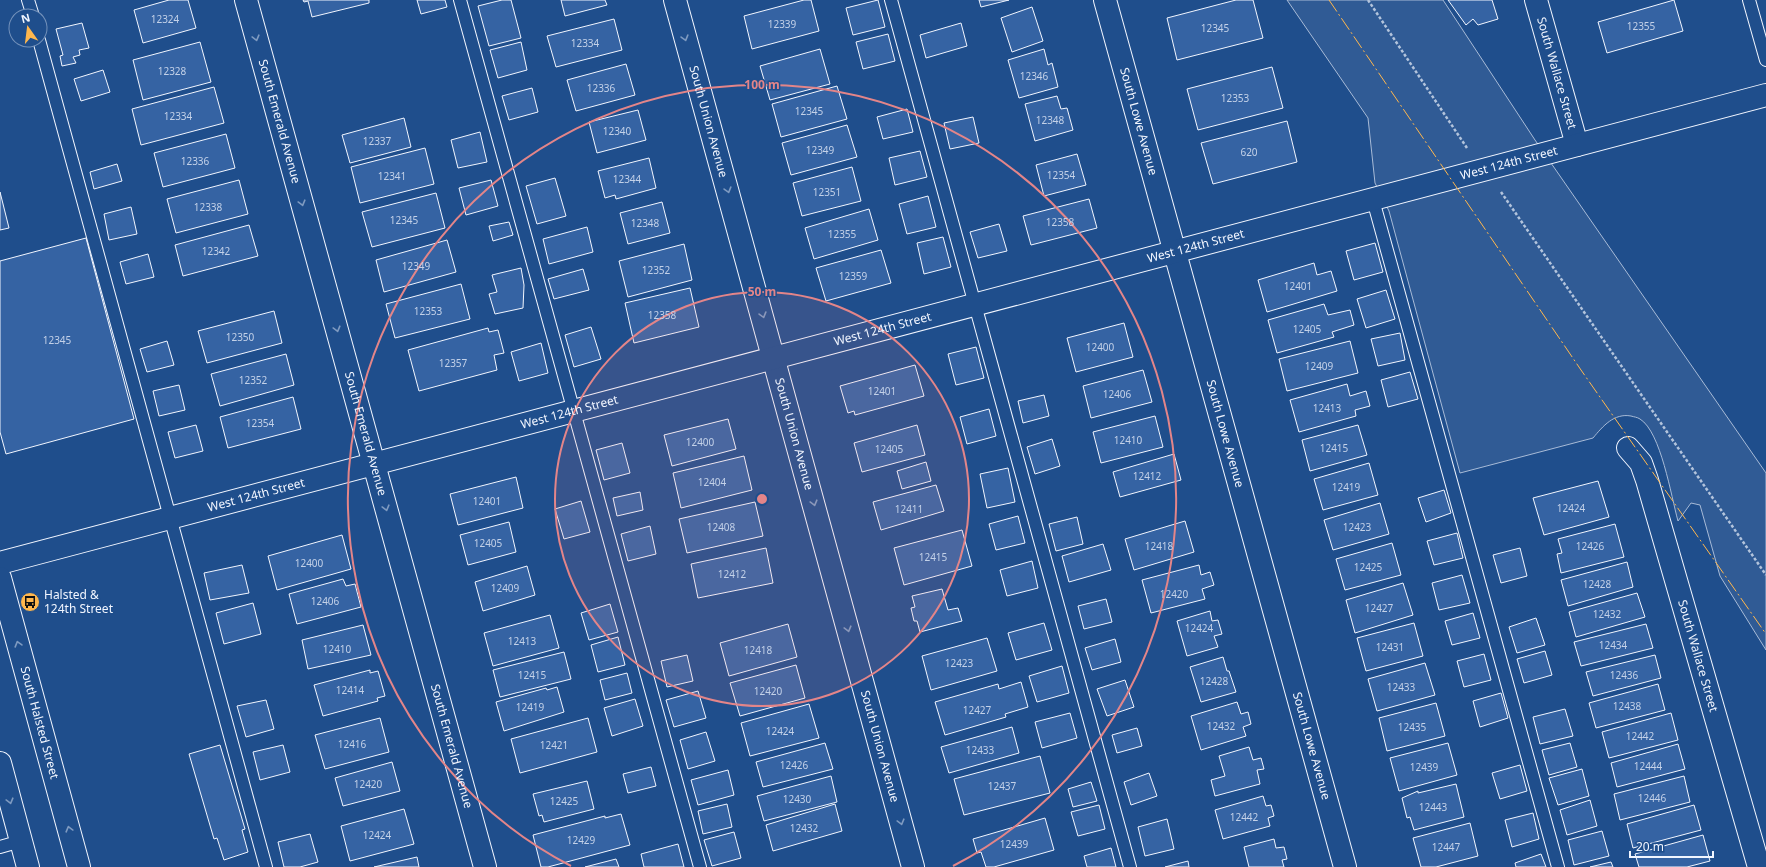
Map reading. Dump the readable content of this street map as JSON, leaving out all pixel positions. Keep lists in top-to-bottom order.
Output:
{
  "streets": {
    "street": [
      "South Wallace Street",
      "South Emerald Avenue",
      "South Union Avenue",
      "South Lowe Avenue",
      "West 124th Street",
      "South Halsted Street"
    ]
  },
  "crossings": [
    ["South Wallace Street", "West 124th Street"],
    ["South Emerald Avenue", "West 124th Street"],
    ["South Union Avenue", "West 124th Street"],
    ["South Lowe Avenue", "West 124th Street"]
  ],
  "one_way": ["South Emerald Avenue", "South Union Avenue"],
  "places": {
    "bus stop": ["Halsted & 124th Street"]
  },
  "house_numbers": [
    "12324",
    "12339",
    "12355",
    "12345",
    "12334",
    "12328",
    "12346",
    "12336",
    "12353",
    "12345",
    "12334",
    "12348",
    "12340",
    "12337",
    "12349",
    "620",
    "12336",
    "12354",
    "12341",
    "12344",
    "12351",
    "12338",
    "12345",
    "12358",
    "12348",
    "12355",
    "12342",
    "12349",
    "12352",
    "12359",
    "12401",
    "12353",
    "12358",
    "12405",
    "12350",
    "12345",
    "12400",
    "12357",
    "12409",
    "12352",
    "12401",
    "12406",
    "12413",
    "12354",
    "12410",
    "12400",
    "12415",
    "12405",
    "12412",
    "12404",
    "12419",
    "12401",
    "12424",
    "12411",
    "12408",
    "12423",
    "12405",
    "12418",
    "12426",
    "12415",
    "12400",
    "12425",
    "12412",
    "12428",
    "12409",
    "12420",
    "12406",
    "12427",
    "12432",
    "12424",
    "12413",
    "12434",
    "12431",
    "12410",
    "12418",
    "12423",
    "12415",
    "12436",
    "12428",
    "12433",
    "12414",
    "12420",
    "12438",
    "12419",
    "12427",
    "12432",
    "12435",
    "12424",
    "12442",
    "12416",
    "12421",
    "12433",
    "12426",
    "12444",
    "12439",
    "12420",
    "12437",
    "12446",
    "12430",
    "12425",
    "12443",
    "12442",
    "12432",
    "12424",
    "12429",
    "12439",
    "12447"
  ],
  "scale_bar": "20 m",
  "north": "top",
  "rings": ["100 m", "50 m"]
}
